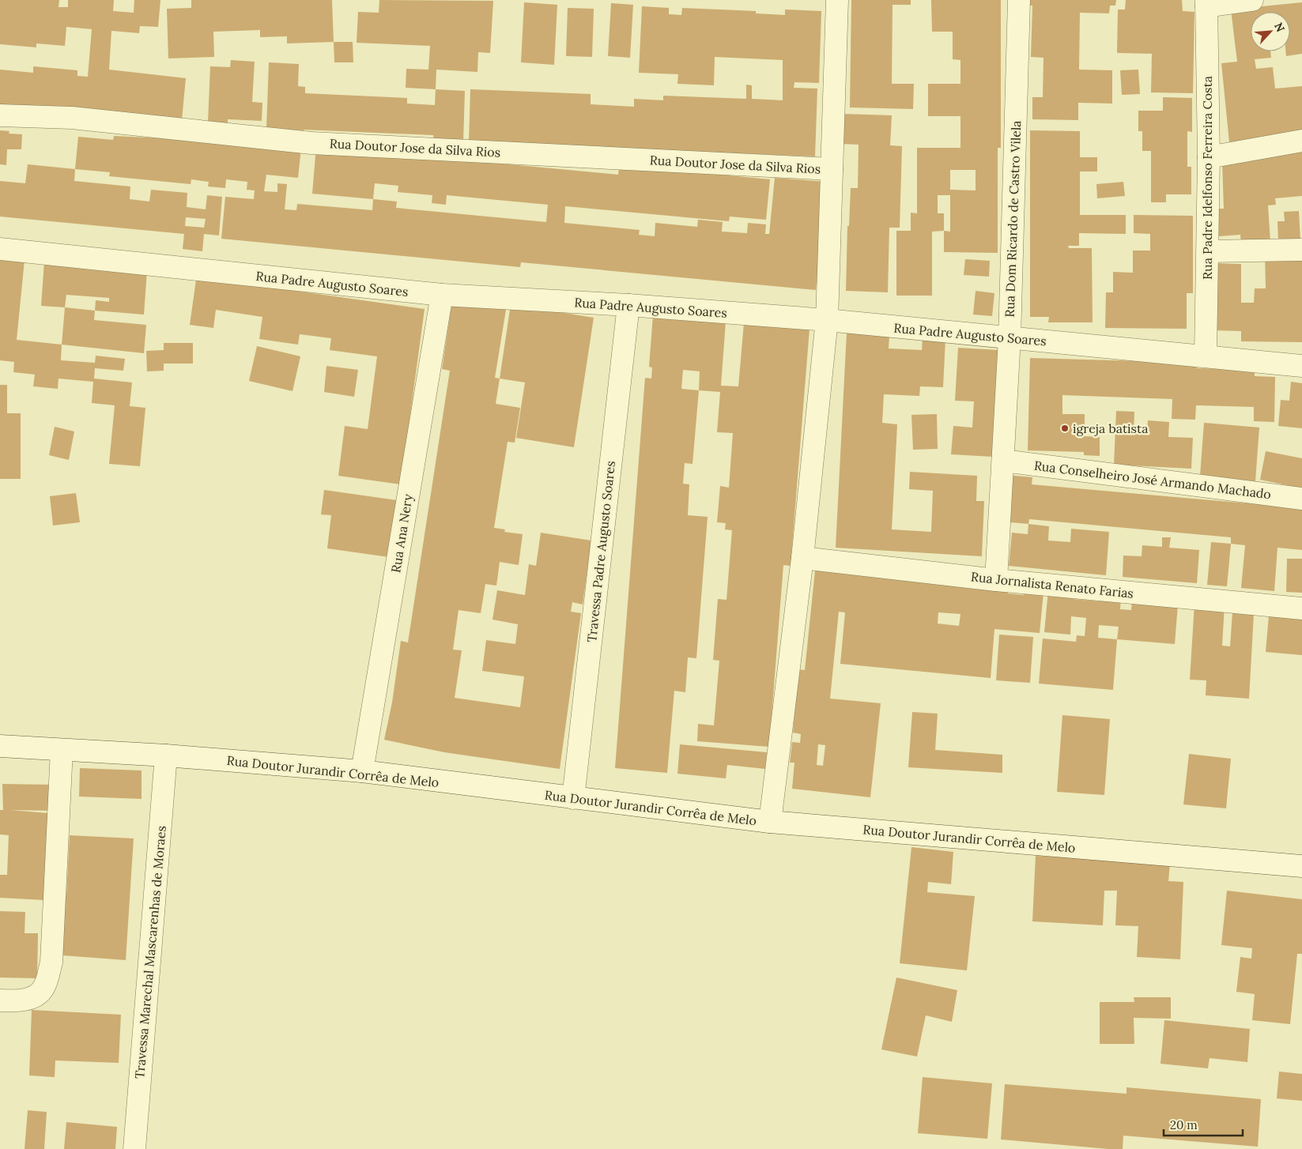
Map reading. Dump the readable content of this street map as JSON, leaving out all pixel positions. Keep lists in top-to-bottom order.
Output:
{
  "streets": {
    "street": [
      "Rua Doutor Jose da Silva Rios",
      "Rua Padre Idelfonso Ferreira Costa",
      "Rua Dom Ricardo de Castro Vilela",
      "Rua Padre Augusto Soares",
      "Rua Conselheiro José Armando Machado",
      "Rua Ana Nery",
      "Travessa Padre Augusto Soares",
      "Rua Jornalista Renato Farias",
      "Rua Doutor Jurandir Corrêa de Melo",
      "Travessa Marechal Mascarenhas de Moraes"
    ]
  },
  "crossings": [
    ["Rua Padre Idelfonso Ferreira Costa", "Rua Padre Augusto Soares"],
    ["Rua Dom Ricardo de Castro Vilela", "Rua Padre Augusto Soares"],
    ["Rua Dom Ricardo de Castro Vilela", "Rua Conselheiro José Armando Machado"],
    ["Rua Dom Ricardo de Castro Vilela", "Rua Jornalista Renato Farias"],
    ["Rua Padre Augusto Soares", "Rua Ana Nery"],
    ["Rua Padre Augusto Soares", "Travessa Padre Augusto Soares"],
    ["Rua Ana Nery", "Rua Doutor Jurandir Corrêa de Melo"],
    ["Travessa Padre Augusto Soares", "Rua Doutor Jurandir Corrêa de Melo"],
    ["Rua Doutor Jurandir Corrêa de Melo", "Travessa Marechal Mascarenhas de Moraes"]
  ],
  "places": ["igreja batista"],
  "scale_bar": "20 m",
  "north": "top right"
}
